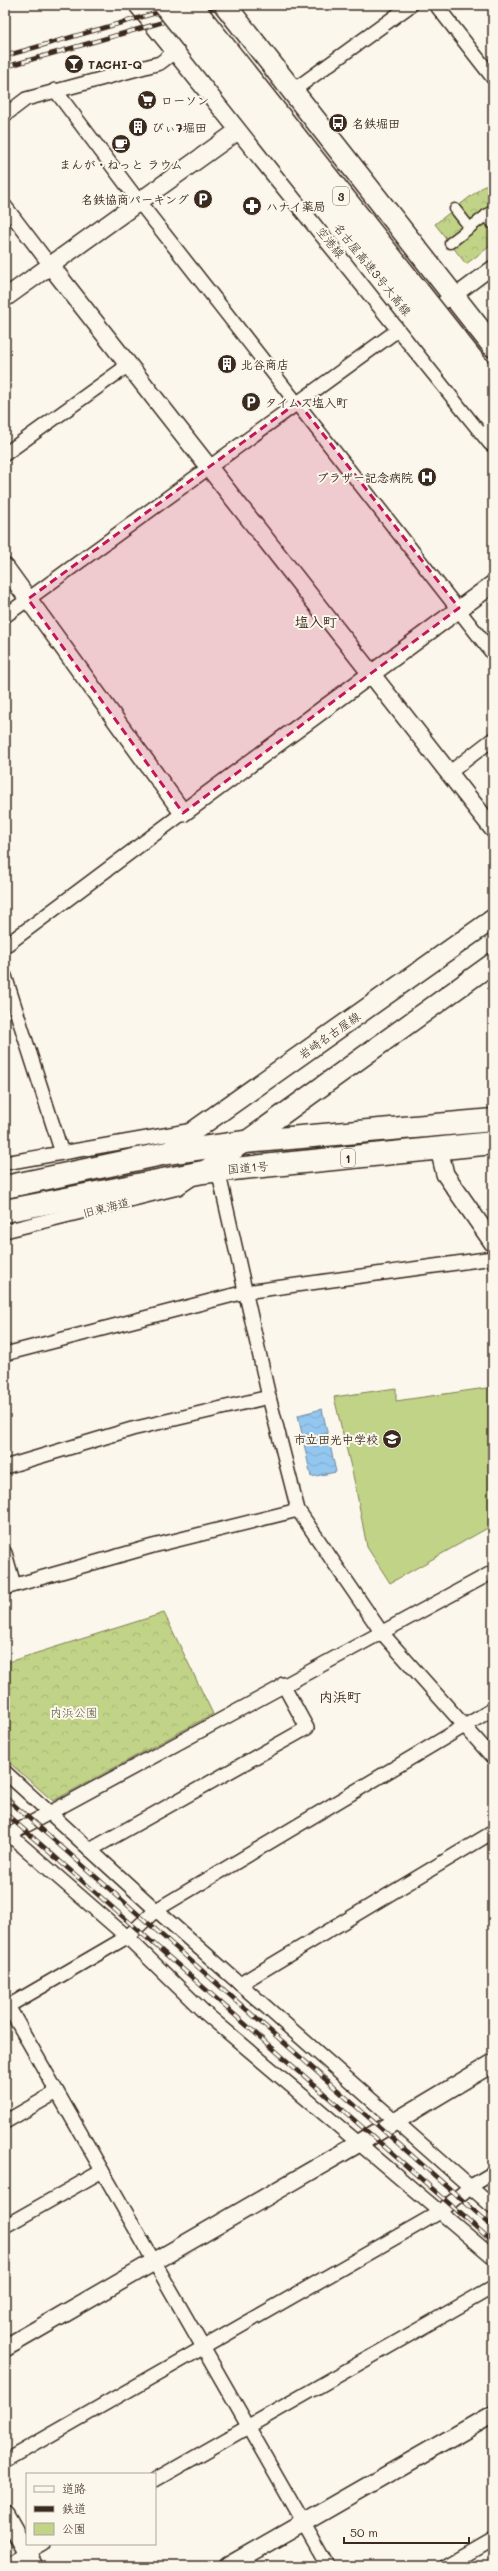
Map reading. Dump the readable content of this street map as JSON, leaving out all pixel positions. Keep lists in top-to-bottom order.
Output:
{
  "streets": {
    "highway": [
      "3",
      "名古屋高速3号大高線",
      "1",
      "国道1号"
    ],
    "main road": ["空港線", "岩崎名古屋線"],
    "street": ["旧東海道"]
  },
  "crossings": [
    ["岩崎名古屋線", "国道1号"],
    ["国道1号", "旧東海道"]
  ],
  "districts": ["塩入町", "内浜町"],
  "parks": ["内浜公園"],
  "places": {
    "bar": ["TACHI-Q"],
    "supermarket": ["ローソン"],
    "bus stop": ["名鉄堀田"],
    "building": ["びぃ7堀田", "北谷商店"],
    "cafe": ["まんが・ねっと ラウム"],
    "parking": ["名鉄協商パーキング", "タイムズ塩入町"],
    "pharmacy": ["ハナイ薬局"],
    "hospital": ["ブラザー記念病院"],
    "school or university": ["市立田光中学校"]
  },
  "legend": ["道路", "鉄道", "公園"],
  "scale_bar": "50 m"
}
